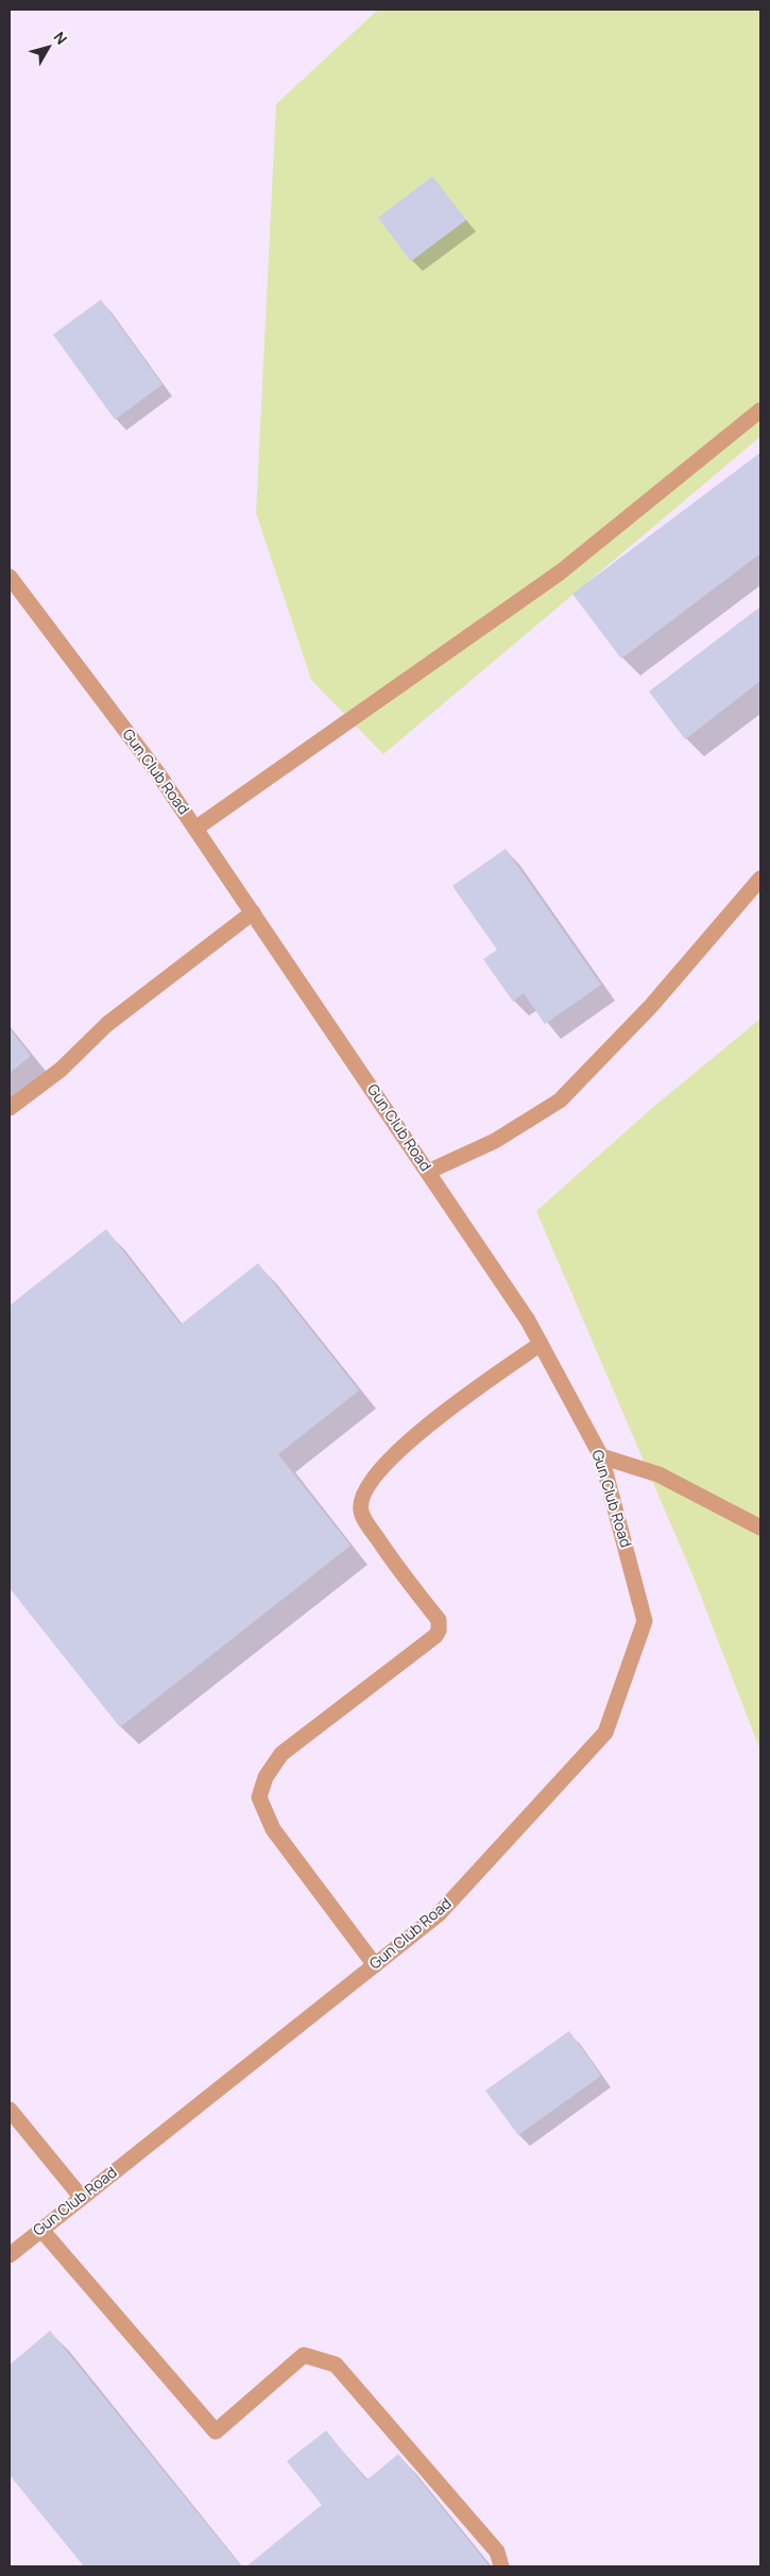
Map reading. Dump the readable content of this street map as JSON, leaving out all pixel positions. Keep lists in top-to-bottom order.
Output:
{
  "streets": {
    "street": ["Gun Club Road"]
  },
  "north": "top right"
}
